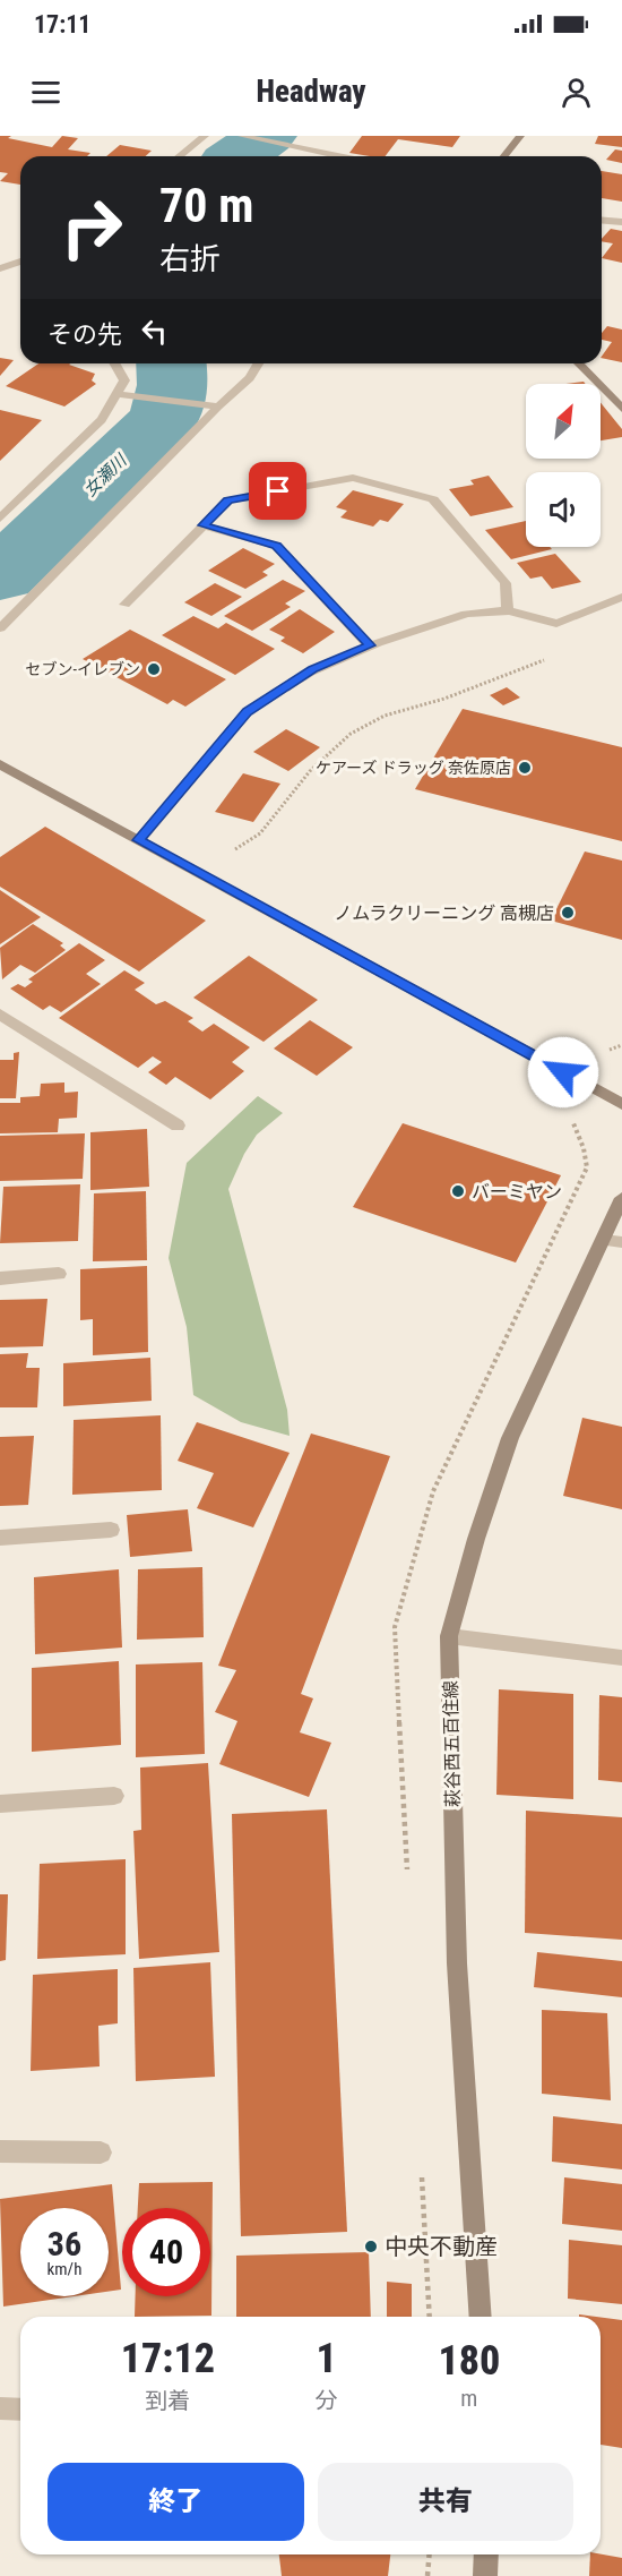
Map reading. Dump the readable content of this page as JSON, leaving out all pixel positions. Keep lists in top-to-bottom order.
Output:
{
  "streets": {
    "main road": ["萩谷西五百住線"]
  },
  "water": ["女瀬川"],
  "places": [
    "セブン-イレブン",
    "ケアーズ ドラッグ 奈佐原店",
    "ノムラクリーニング 高槻店",
    "バーミヤン",
    "中央不動産"
  ],
  "north": "top right",
  "page": {
    "status": "17:11",
    "header": "Headway",
    "turn": ["70 m", "右折"],
    "then": "その先",
    "speed": "36 km/h",
    "limit": "40",
    "eta": [
      "17:12",
      "到着",
      "1",
      "分",
      "180",
      "m"
    ],
    "buttons": ["終了", "共有"]
  }
}
